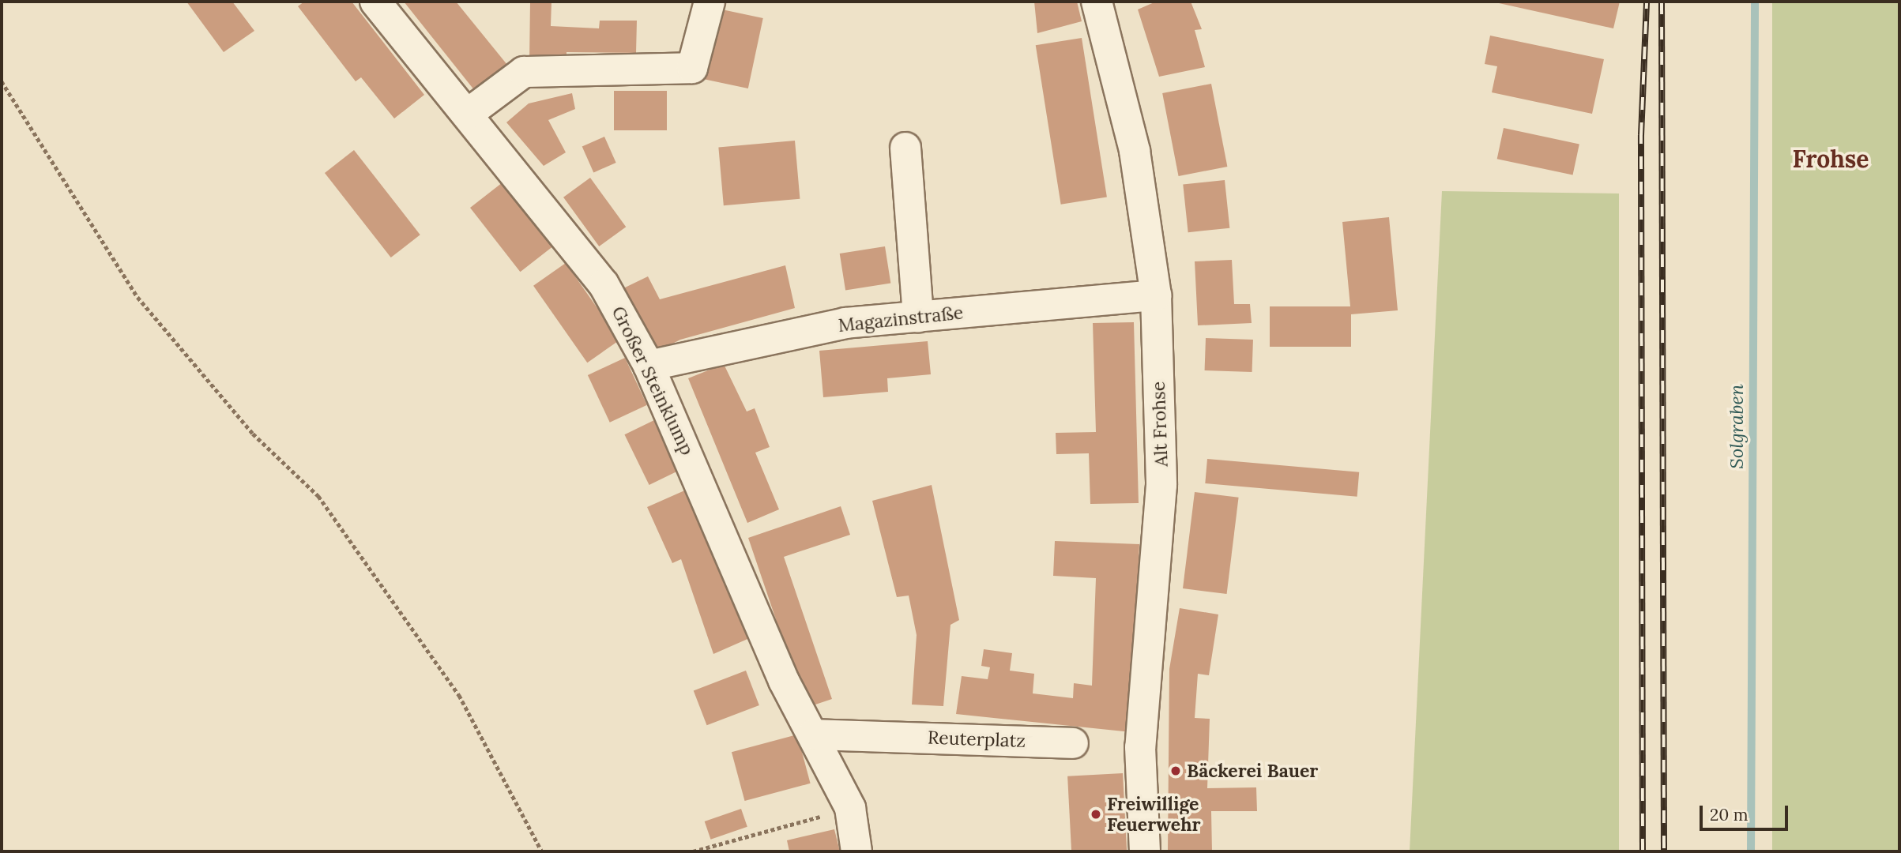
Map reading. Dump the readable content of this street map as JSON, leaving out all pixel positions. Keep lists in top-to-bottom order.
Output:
{
  "streets": {
    "street": [
      "Magazinstraße",
      "Großer Steinklump",
      "Alt Frohse",
      "Reuterplatz"
    ]
  },
  "crossings": [
    ["Magazinstraße", "Großer Steinklump"],
    ["Magazinstraße", "Alt Frohse"],
    ["Großer Steinklump", "Reuterplatz"]
  ],
  "districts": ["Frohse"],
  "water": ["Solgraben"],
  "places": ["Bäckerei Bauer", "Freiwillige Feuerwehr"],
  "scale_bar": "20 m"
}
